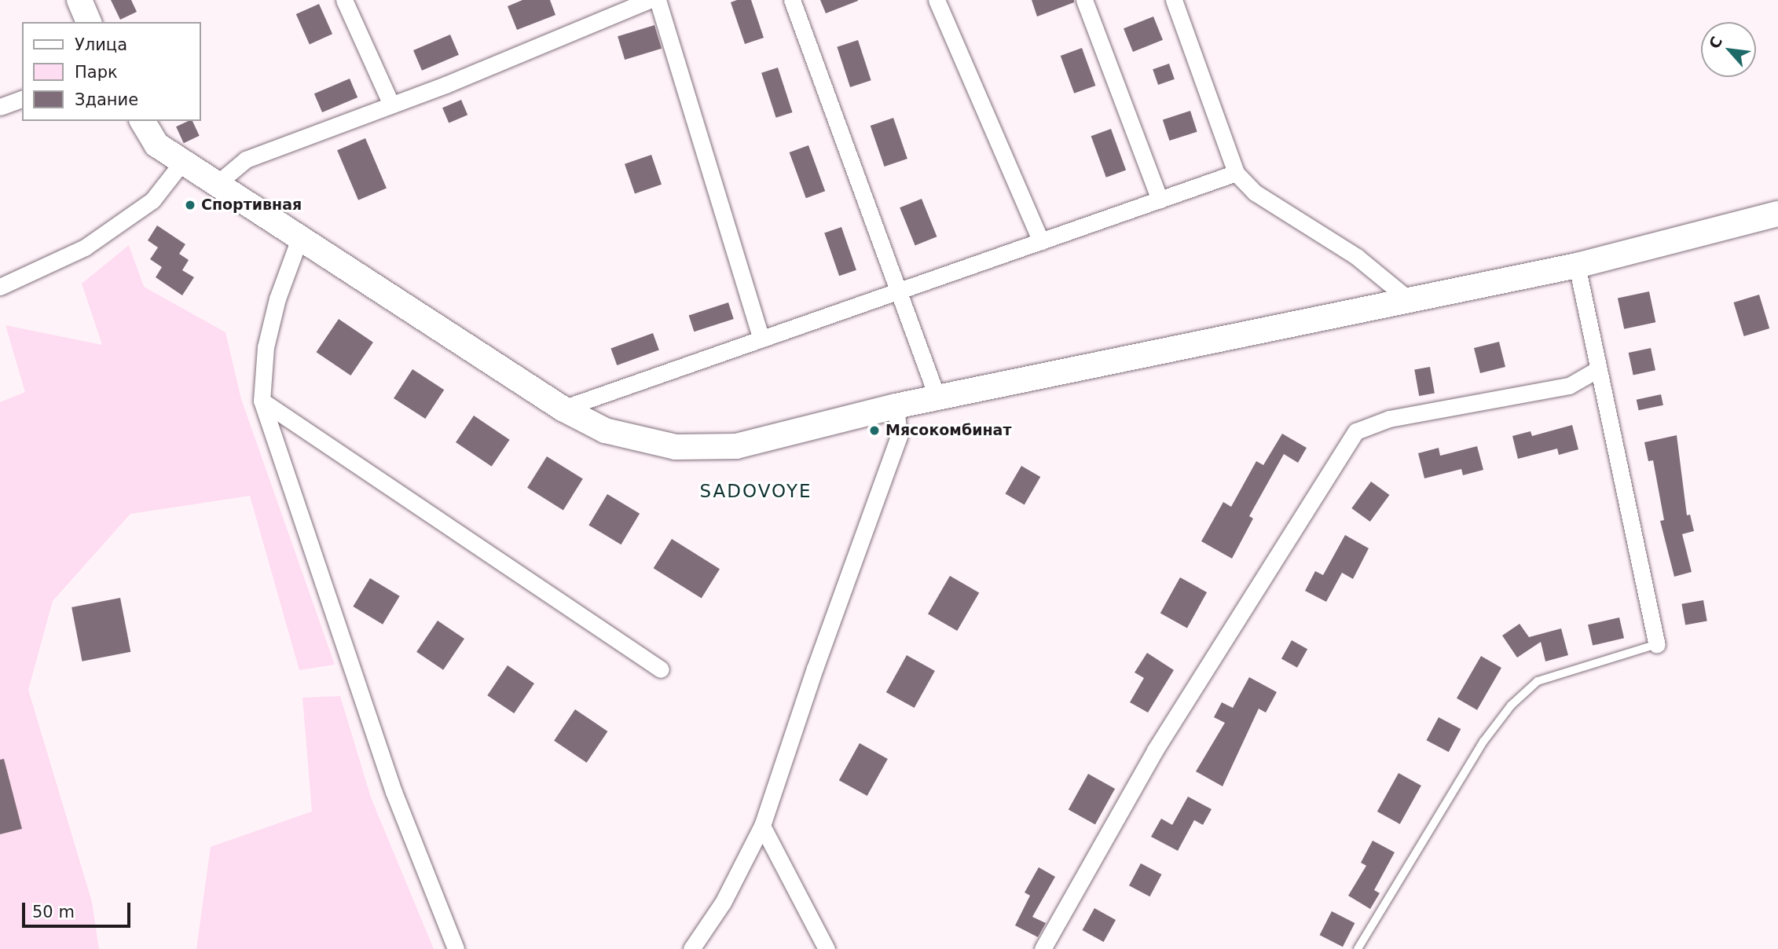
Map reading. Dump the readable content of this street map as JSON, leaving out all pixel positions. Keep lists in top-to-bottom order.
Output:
{
  "districts": ["SADOVOYE"],
  "places": ["Спортивная", "Мясокомбинат"],
  "legend": ["Улица", "Парк", "Здание"],
  "scale_bar": "50 m",
  "north": "top left"
}
